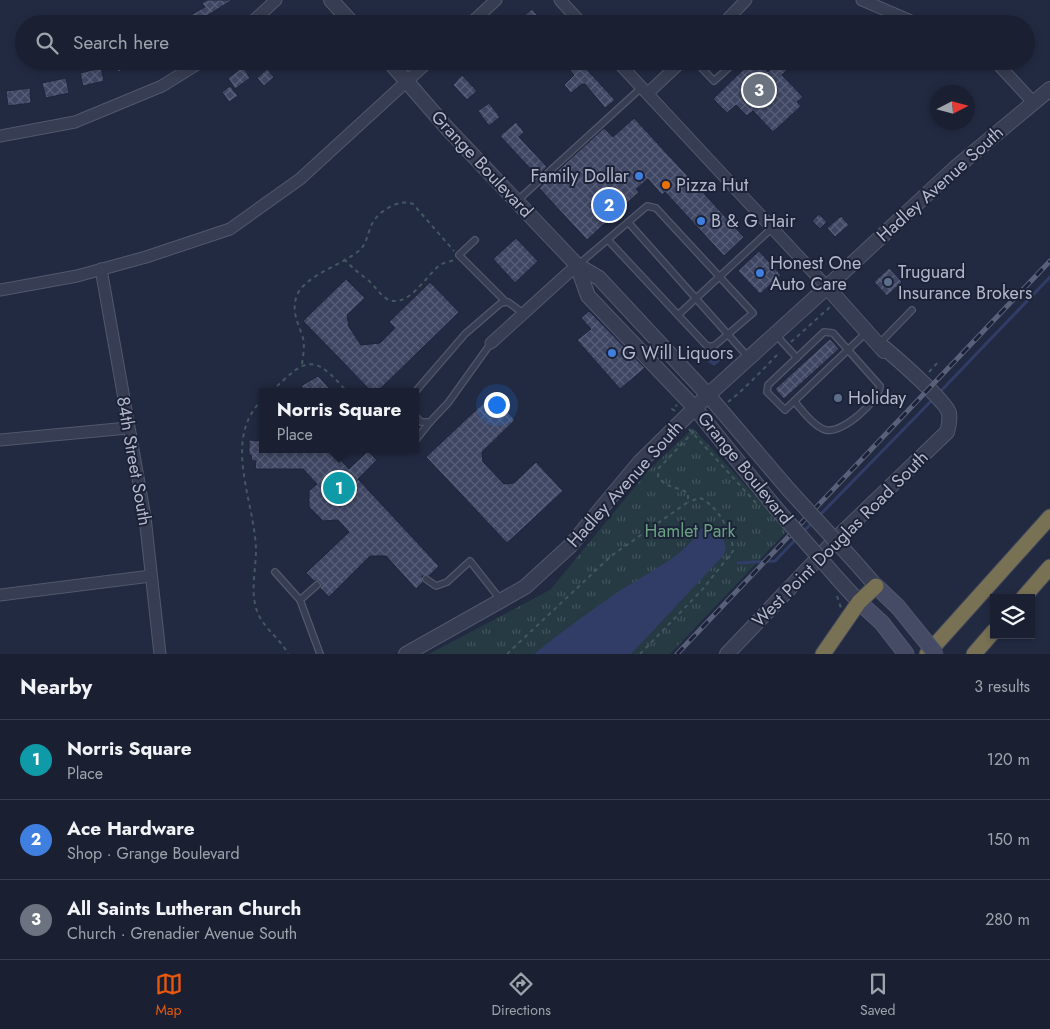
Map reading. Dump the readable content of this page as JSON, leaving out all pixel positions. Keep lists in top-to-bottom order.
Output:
{
  "streets": {
    "street": [
      "Grange Boulevard",
      "Hadley Avenue South",
      "84th Street South",
      "West Point Douglas Road South"
    ]
  },
  "crossings": [
    ["Grange Boulevard", "Hadley Avenue South"]
  ],
  "parks": ["Hamlet Park"],
  "places": [
    "Family Dollar",
    "Pizza Hut",
    "B & G Hair",
    "Honest One Auto Care",
    "Truguard Insurance Brokers",
    "G Will Liquors",
    "Holiday"
  ],
  "north": "right",
  "page": {
    "search": "Search here",
    "pins": ["3", "2", "1"],
    "popup": ["Norris Square", "Place"],
    "heading": ["Nearby", "3 results"],
    "list": [
      {
        "mark": "1",
        "name": "Norris Square",
        "note": "Place",
        "value": "120 m"
      },
      {
        "mark": "2",
        "name": "Ace Hardware",
        "note": "Shop · Grange Boulevard",
        "value": "150 m"
      },
      {
        "mark": "3",
        "name": "All Saints Lutheran Church",
        "note": "Church · Grenadier Avenue South",
        "value": "280 m"
      }
    ],
    "nav": ["Map", "Directions", "Saved"]
  }
}
